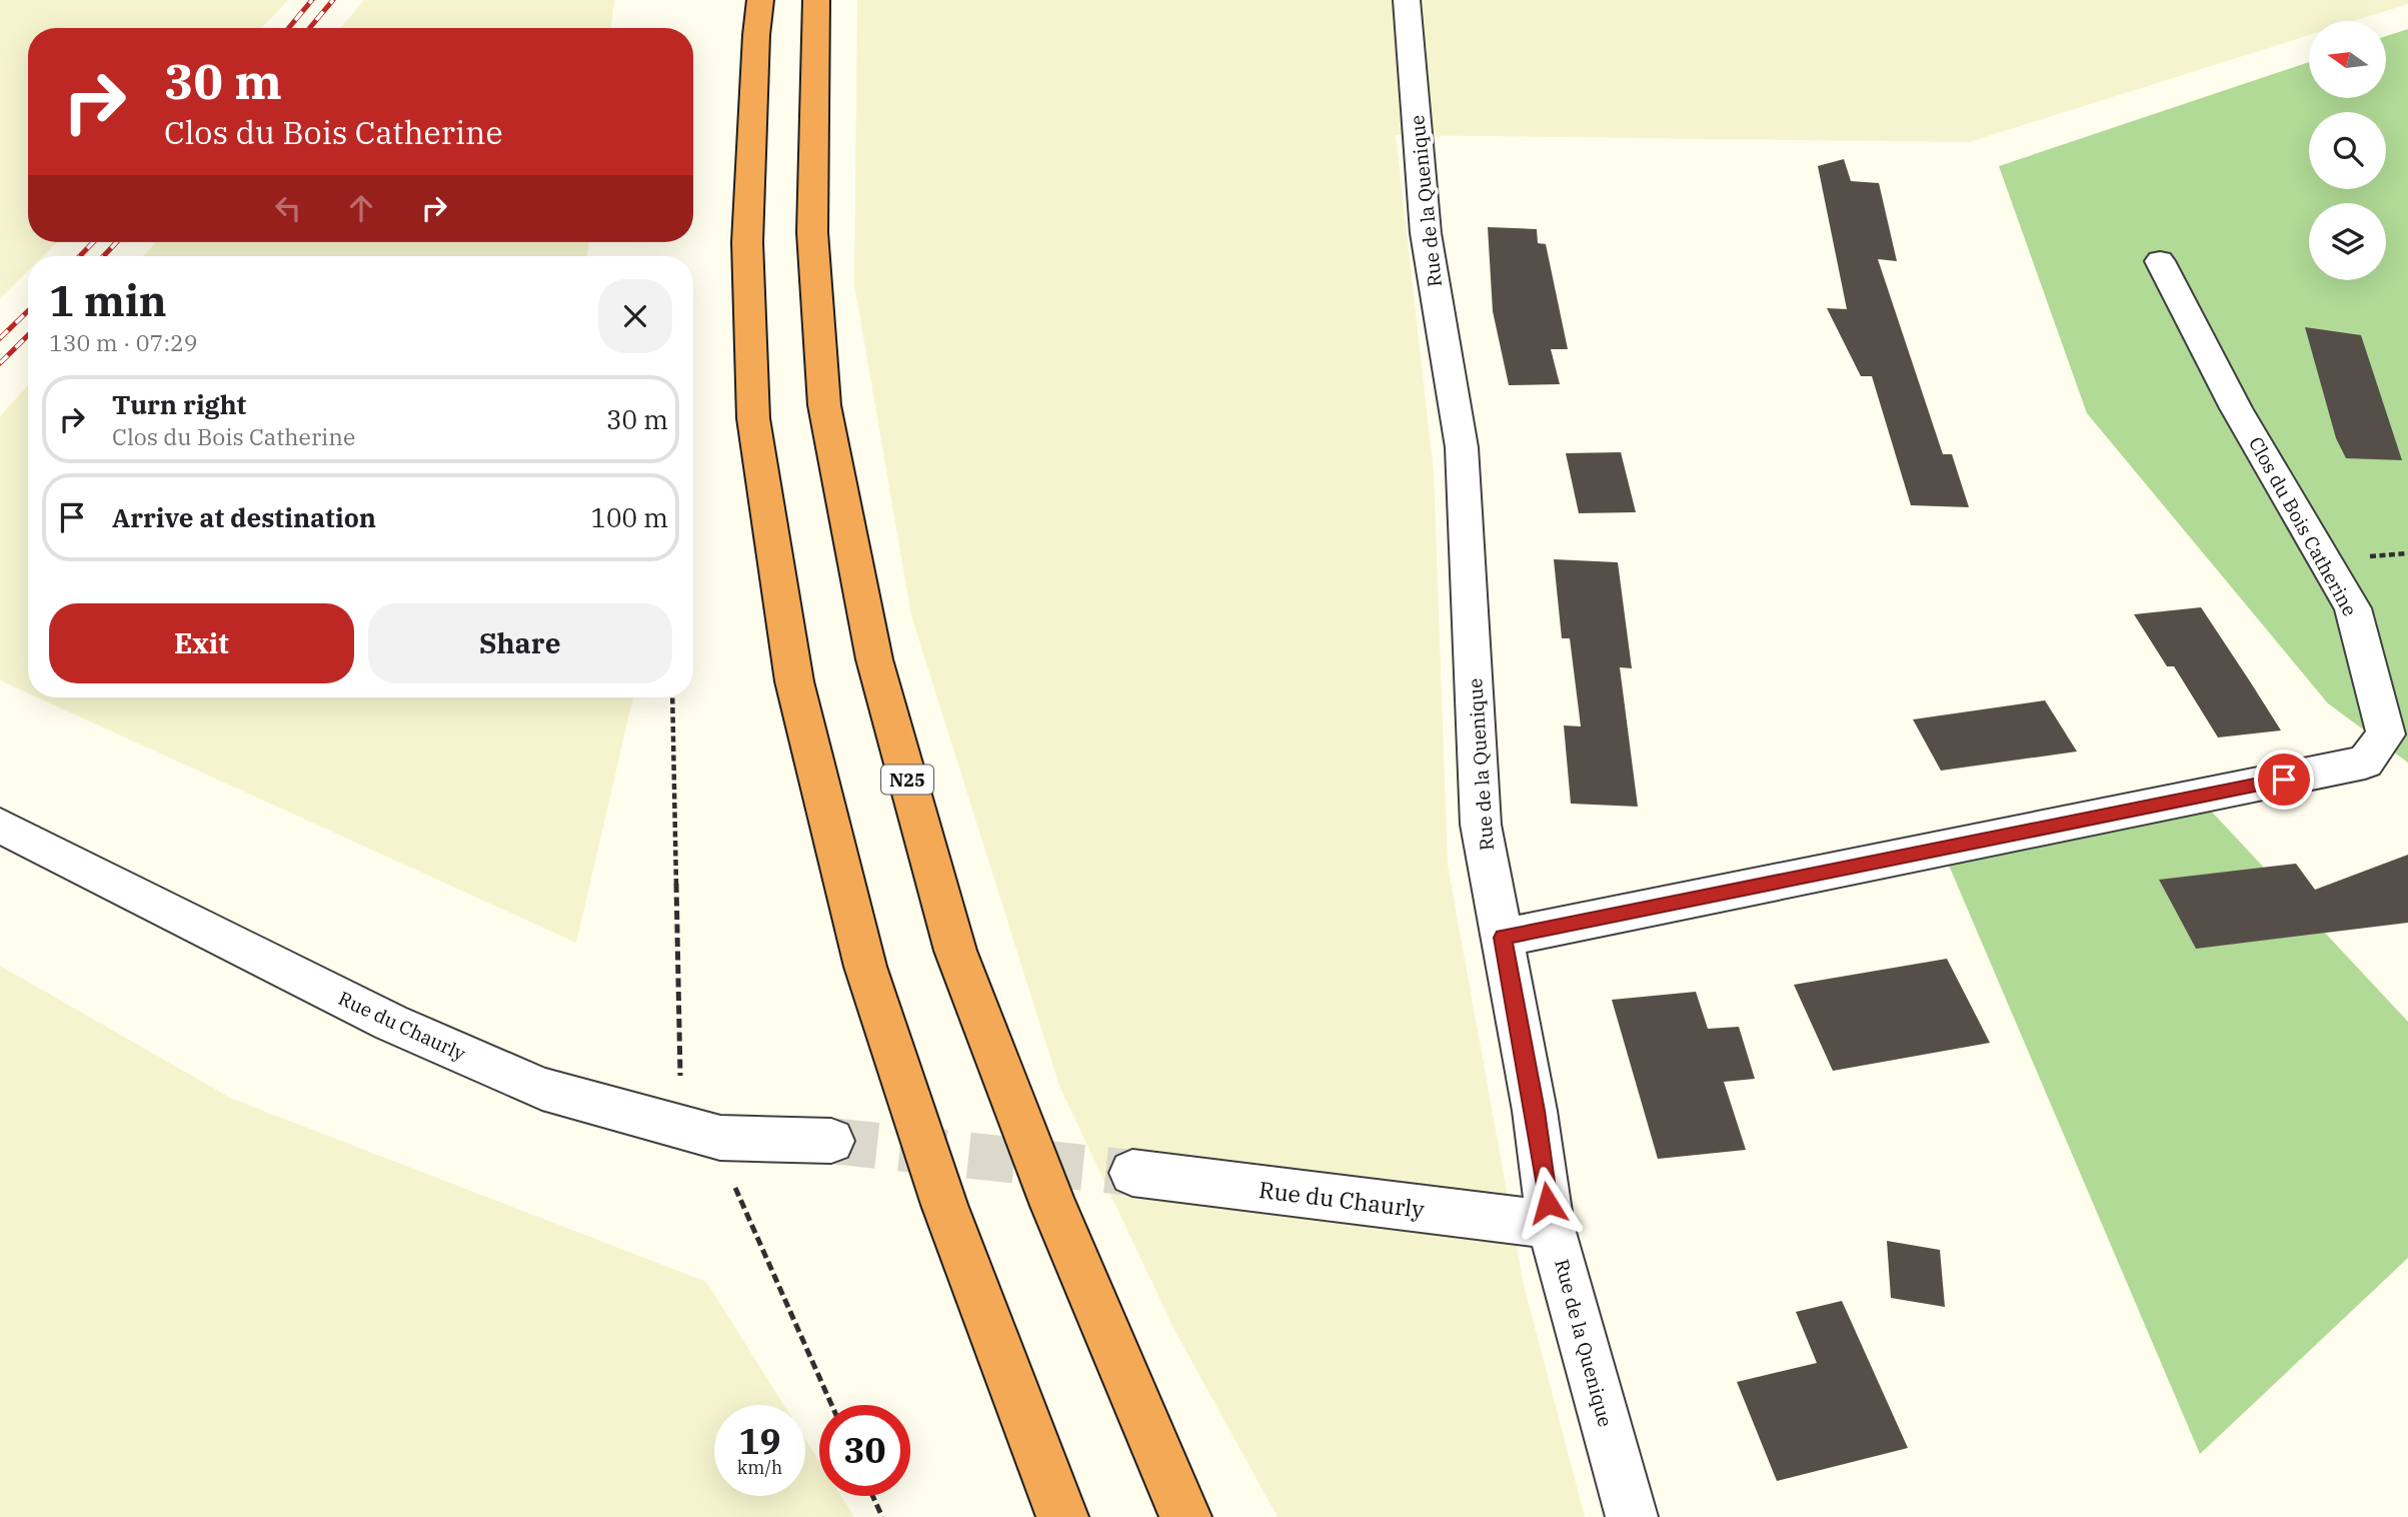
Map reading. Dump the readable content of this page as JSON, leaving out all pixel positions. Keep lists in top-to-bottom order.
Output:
{
  "streets": {
    "highway": ["N25"],
    "street": ["Rue de la Quenique", "Clos du Bois Catherine", "Rue du Chaurly"]
  },
  "crossings": [
    ["Rue de la Quenique", "Clos du Bois Catherine"],
    ["Rue de la Quenique", "Rue du Chaurly"]
  ],
  "north": "left",
  "page": {
    "turn": ["30 m", "Clos du Bois Catherine"],
    "heading": ["1 min", "130 m · 07:29"],
    "list": [
      {
        "name": "Turn right",
        "note": "Clos du Bois Catherine",
        "value": "30 m"
      },
      {
        "name": "Arrive at destination",
        "value": "100 m"
      }
    ],
    "buttons": ["Exit", "Share"],
    "speed": "19 km/h",
    "limit": "30"
  }
}
